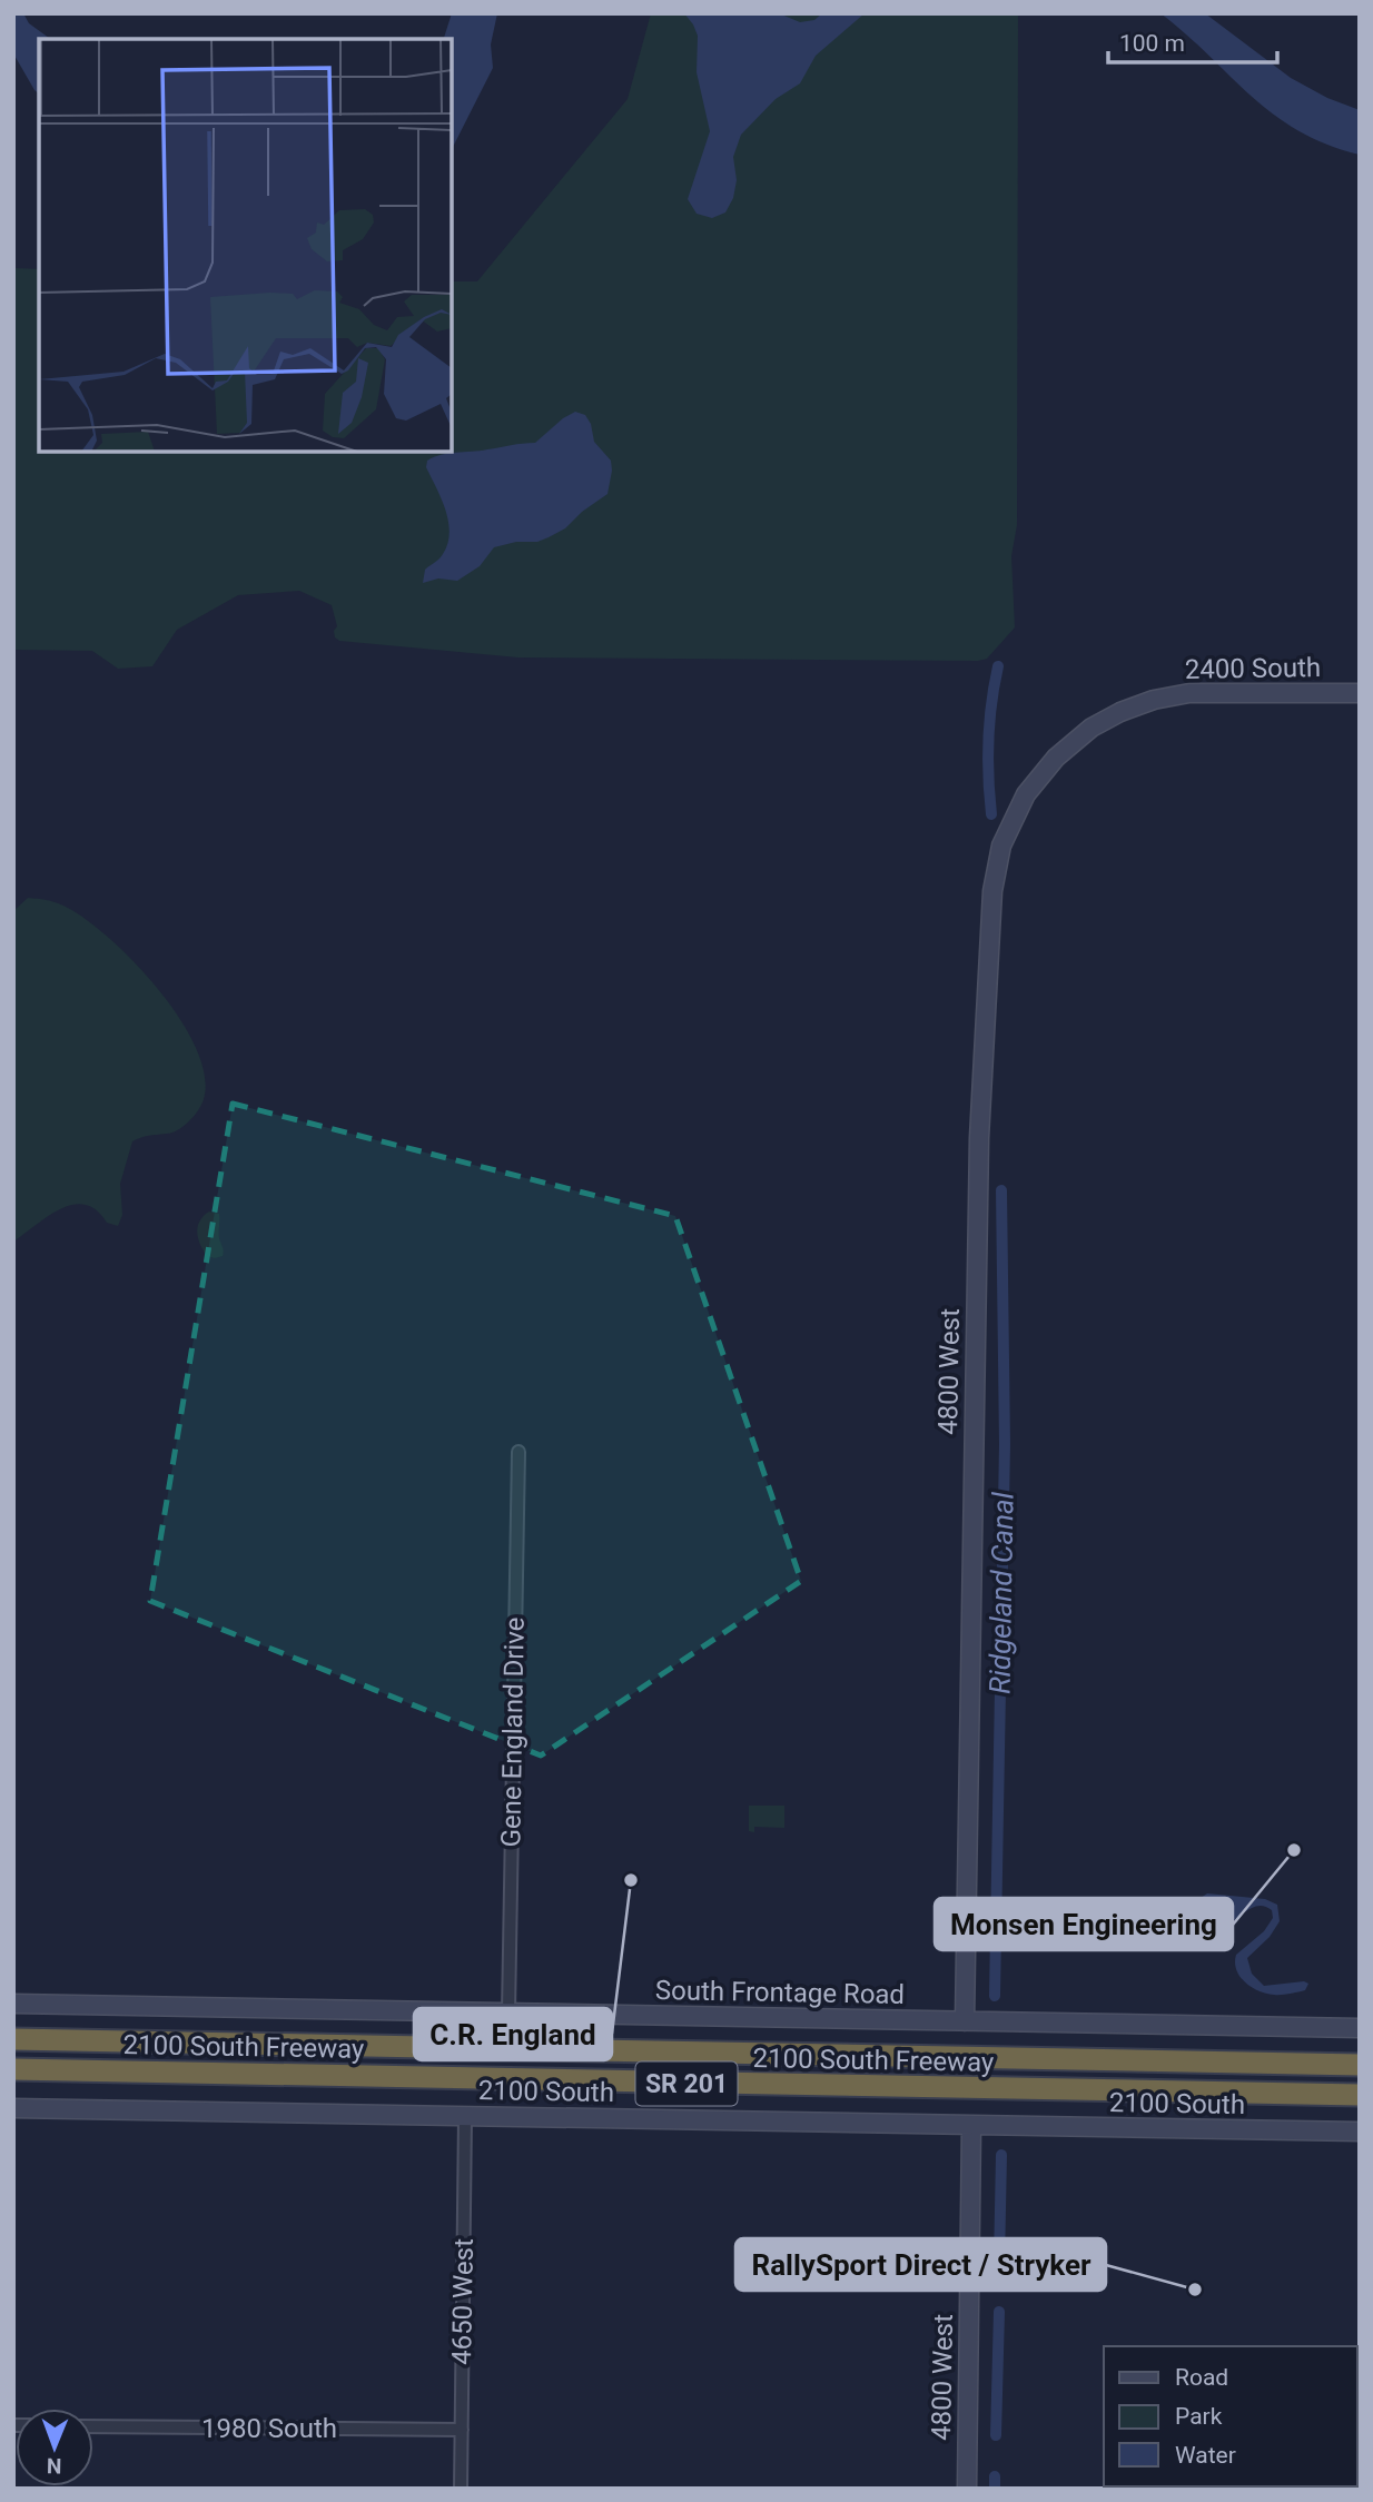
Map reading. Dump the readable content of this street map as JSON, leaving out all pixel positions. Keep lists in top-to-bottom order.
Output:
{
  "streets": {
    "highway": ["2100 South Freeway", "SR 201"],
    "street": [
      "2400 South",
      "4800 West",
      "Gene England Drive",
      "South Frontage Road",
      "2100 South",
      "4650 West",
      "1980 South"
    ]
  },
  "crossings": [
    ["2400 South", "4800 West"],
    ["4800 West", "South Frontage Road"],
    ["4800 West", "2100 South"],
    ["Gene England Drive", "South Frontage Road"],
    ["2100 South", "4650 West"],
    ["4650 West", "1980 South"]
  ],
  "water": ["Ridgeland Canal"],
  "places": ["Monsen Engineering", "C.R. England", "RallySport Direct / Stryker"],
  "legend": ["Road", "Park", "Water"],
  "scale_bar": "100 m",
  "north": "bottom"
}
